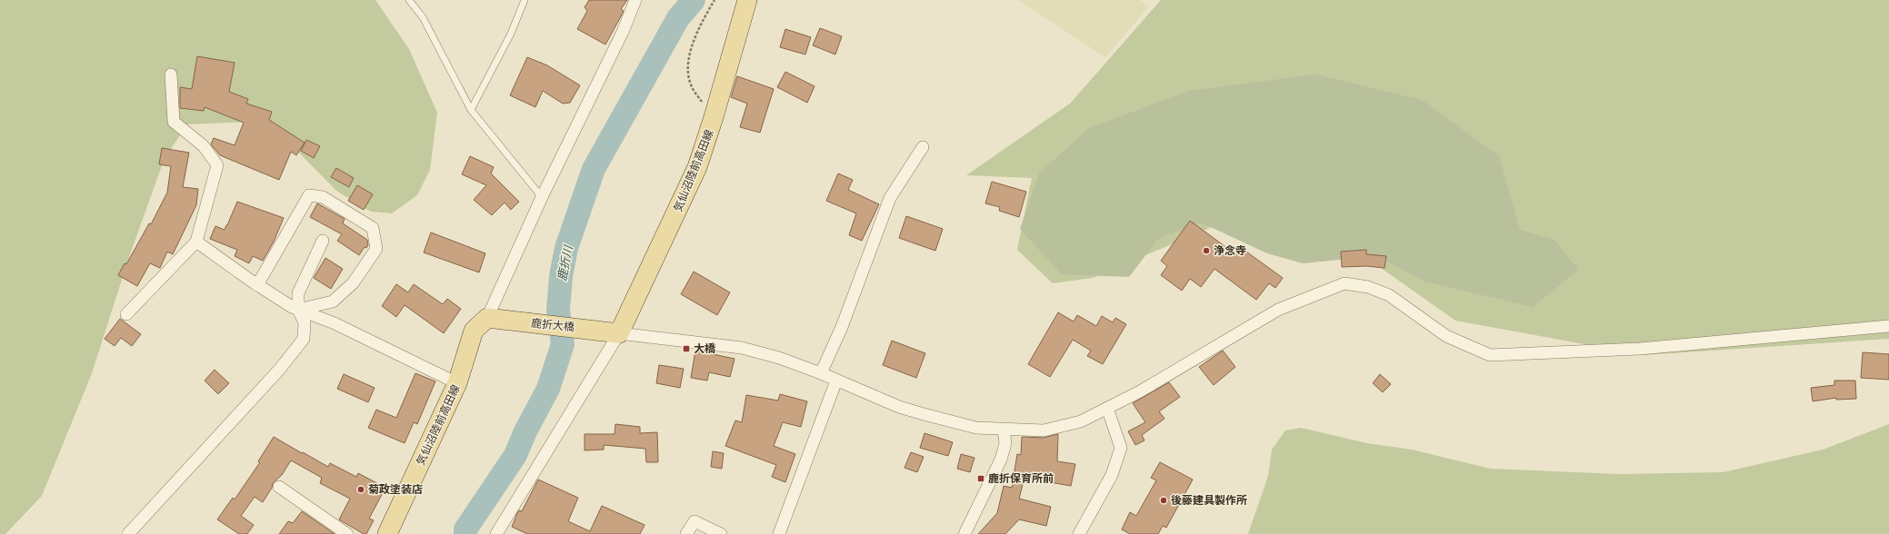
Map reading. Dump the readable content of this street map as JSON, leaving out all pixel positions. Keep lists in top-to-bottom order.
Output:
{
  "streets": {
    "main road": ["気仙沼陸前高田線", "鹿折大橋"]
  },
  "crossings": [
    ["気仙沼陸前高田線", "鹿折大橋"]
  ],
  "water": ["鹿折川"],
  "places": {
    "other": ["浄念寺", "菊政塗装店", "後藤建具製作所"],
    "transit": ["大橋", "鹿折保育所前"]
  }
}
